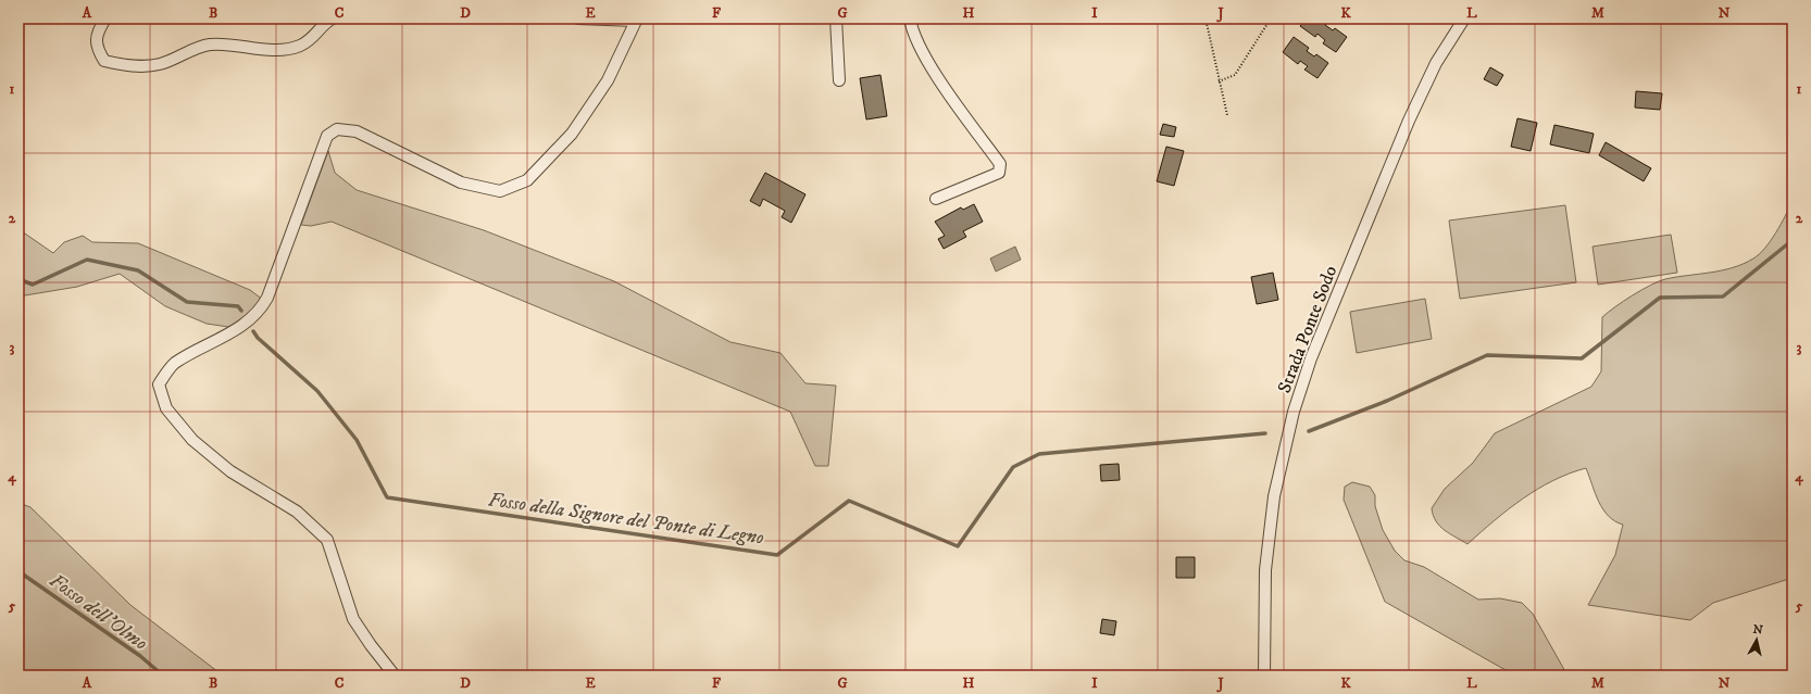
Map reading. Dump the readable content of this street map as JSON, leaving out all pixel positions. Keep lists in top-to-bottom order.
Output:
{
  "streets": {
    "street": ["Strada Ponte Sodo"]
  },
  "water": ["Fosso della Signore del Ponte di Legno", "Fosso dell'Olmo"],
  "north": "top",
  "grid": {
    "columns": [
      "A",
      "B",
      "C",
      "D",
      "E",
      "F",
      "G",
      "H",
      "I",
      "J",
      "K",
      "L",
      "M",
      "N"
    ],
    "rows": [
      "1",
      "2",
      "3",
      "4",
      "5"
    ]
  }
}
